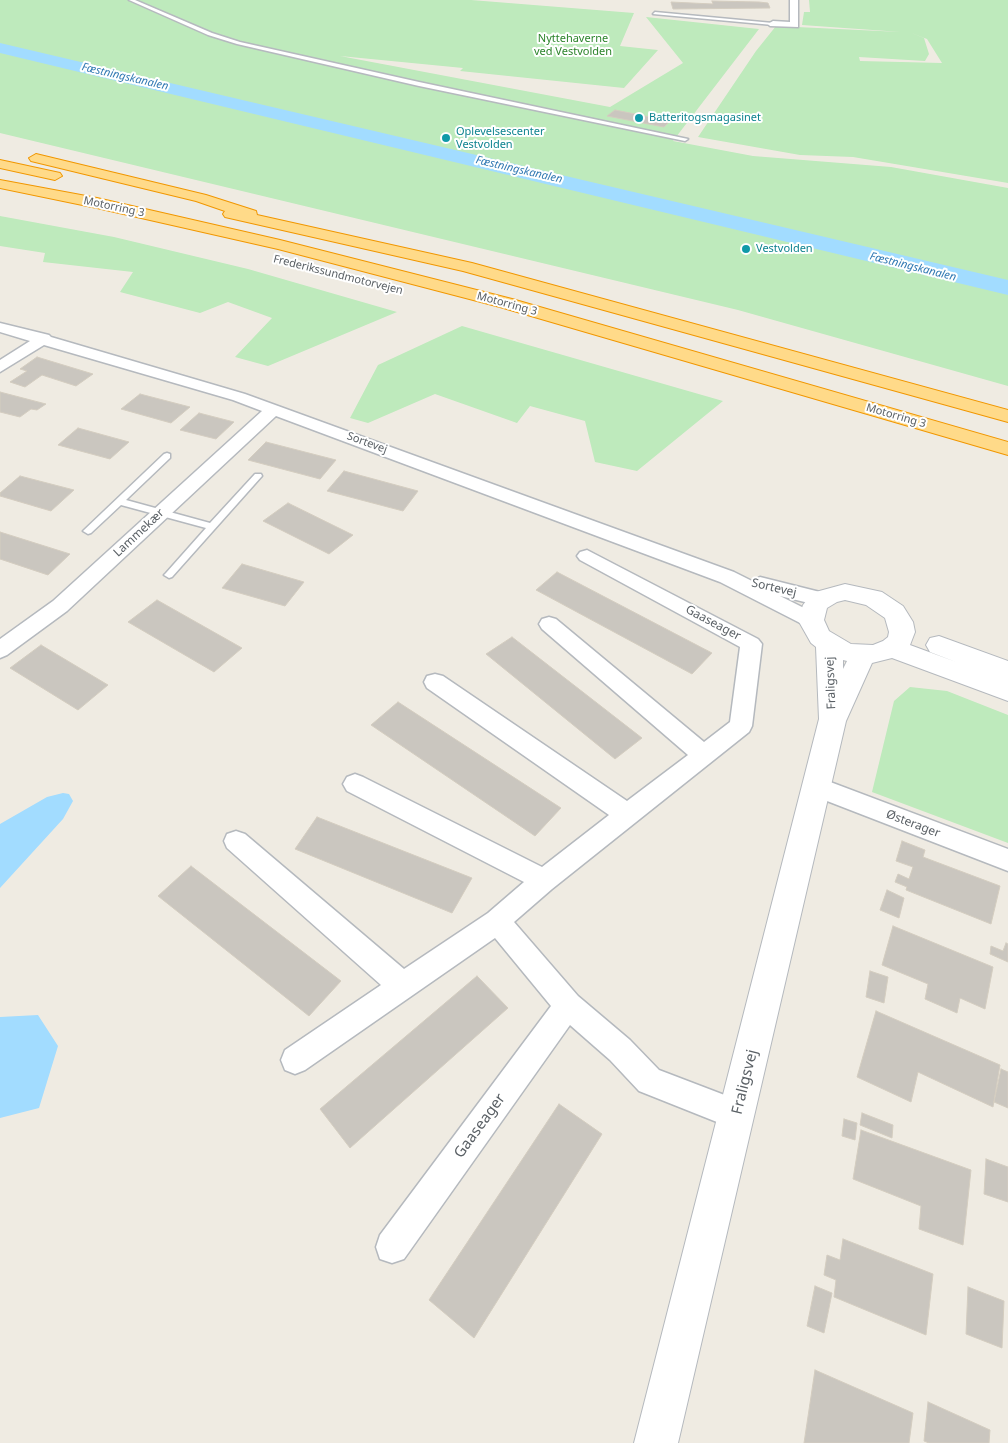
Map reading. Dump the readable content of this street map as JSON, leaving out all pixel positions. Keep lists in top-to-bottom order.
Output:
{
  "streets": {
    "highway": ["Motorring 3", "Frederikssundmotorvejen"],
    "street": [
      "Sortevej",
      "Lammekær",
      "Gaaseager",
      "Fraligsvej",
      "Østerager"
    ]
  },
  "crossings": [
    ["Motorring 3", "Frederikssundmotorvejen"],
    ["Sortevej", "Lammekær"],
    ["Sortevej", "Fraligsvej"],
    ["Fraligsvej", "Østerager"]
  ],
  "water": ["Fæstningskanalen"],
  "parks": ["Nyttehaverne ved Vestvolden"],
  "places": ["Batteritogsmagasinet", "Oplevelsescenter Vestvolden", "Vestvolden"]
}
